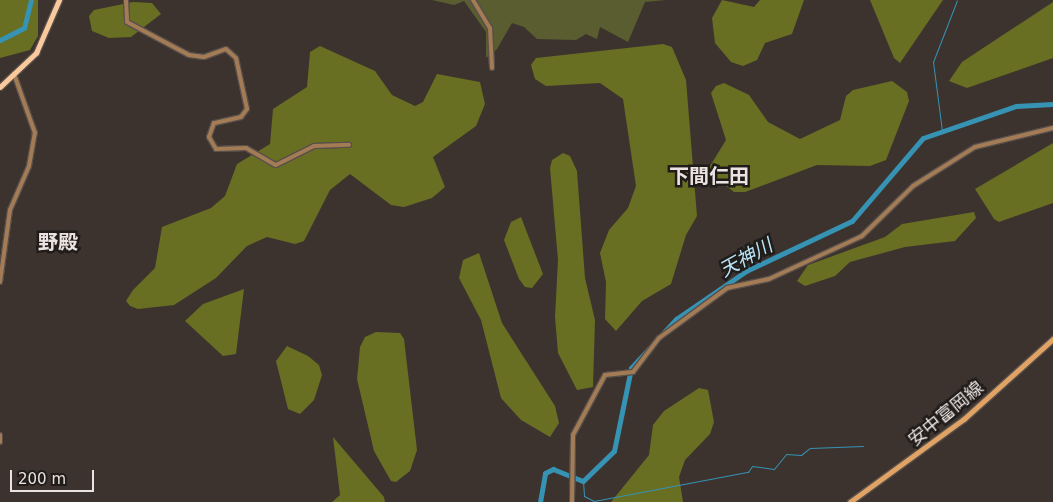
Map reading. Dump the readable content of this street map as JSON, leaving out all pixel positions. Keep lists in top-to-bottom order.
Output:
{
  "streets": {
    "main road": ["安中富岡線"]
  },
  "districts": ["下間仁田", "野殿"],
  "water": ["天神川"],
  "scale_bar": "200 m"
}
